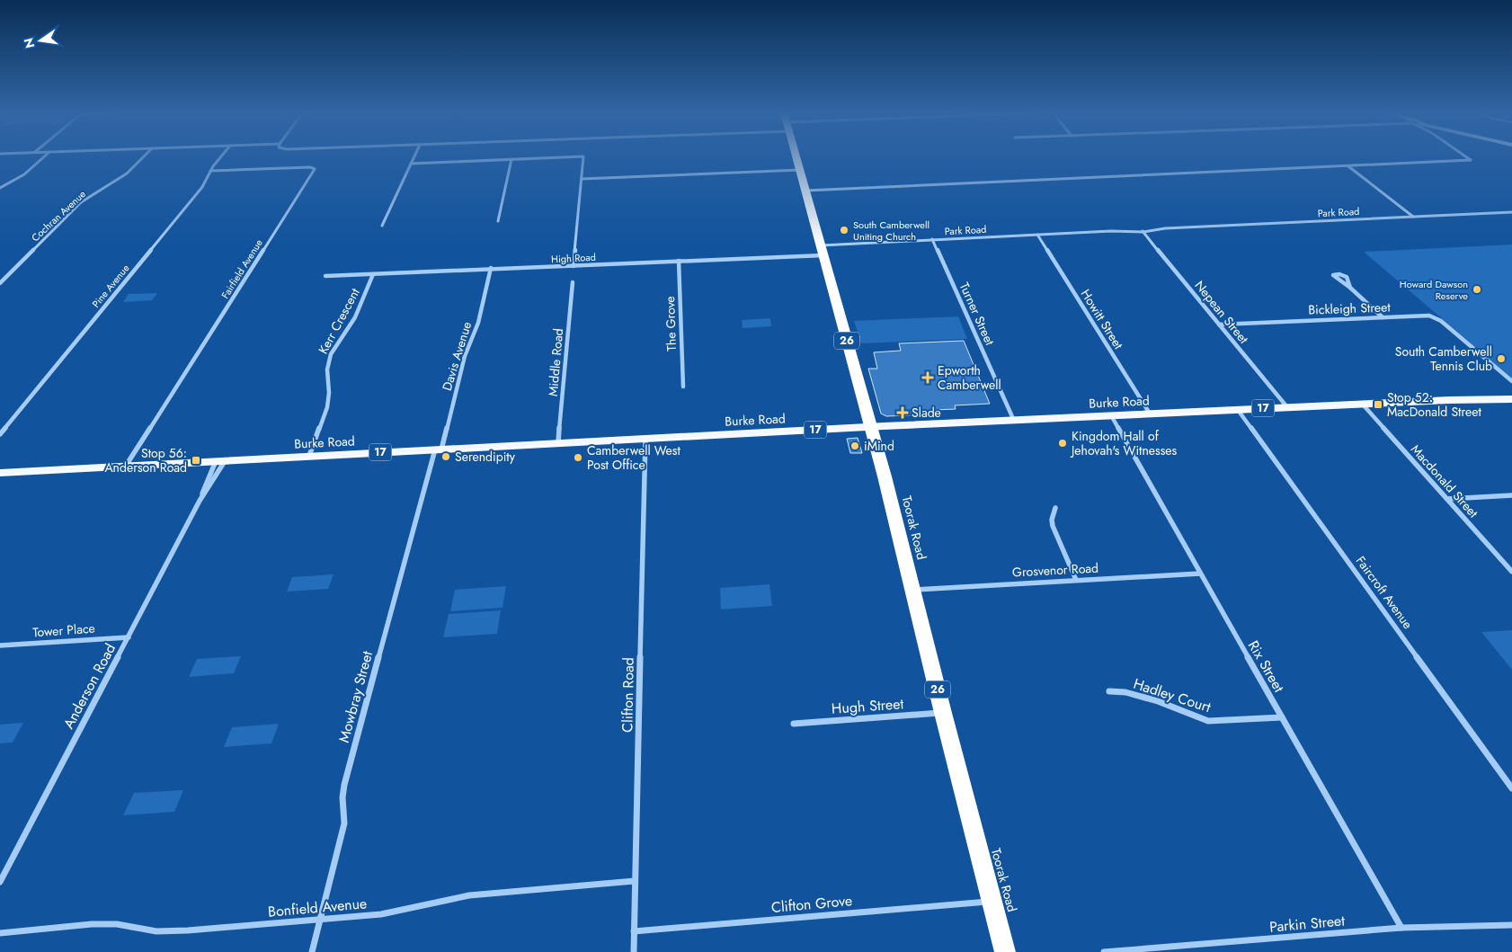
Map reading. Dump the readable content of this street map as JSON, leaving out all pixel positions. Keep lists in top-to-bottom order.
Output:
{
  "streets": {
    "highway": ["26", "Toorak Road"],
    "main road": ["Burke Road", "17"],
    "street": [
      "Park Road",
      "Cochran Avenue",
      "High Road",
      "Fairfield Avenue",
      "Pine Avenue",
      "Bickleigh Street",
      "Nepean Street",
      "Turner Street",
      "Howitt Street",
      "Kerr Crescent",
      "The Grove",
      "Davis Avenue",
      "Middle Road",
      "Macdonald Street",
      "Grosvenor Road",
      "Faircroft Avenue",
      "Tower Place",
      "Rix Street",
      "Anderson Road",
      "Clifton Road",
      "Hadley Court",
      "Mowbray Street",
      "Hugh Street",
      "Clifton Grove",
      "Bonfield Avenue",
      "Parkin Street"
    ]
  },
  "crossings": [
    ["Park Road", "High Road"],
    ["Park Road", "Nepean Street"],
    ["Park Road", "Turner Street"],
    ["Park Road", "Howitt Street"],
    ["Park Road", "Toorak Road"],
    ["High Road", "Kerr Crescent"],
    ["High Road", "The Grove"],
    ["High Road", "Davis Avenue"],
    ["High Road", "Toorak Road"],
    ["Fairfield Avenue", "Pine Avenue"],
    ["Fairfield Avenue", "Burke Road"],
    ["Bickleigh Street", "Nepean Street"],
    ["Nepean Street", "Burke Road"],
    ["Turner Street", "Burke Road"],
    ["Howitt Street", "Burke Road"],
    ["Kerr Crescent", "Burke Road"],
    ["Davis Avenue", "Burke Road"],
    ["Davis Avenue", "Mowbray Street"],
    ["Middle Road", "Burke Road"],
    ["Burke Road", "Macdonald Street"],
    ["Burke Road", "Toorak Road"],
    ["Burke Road", "Faircroft Avenue"],
    ["Burke Road", "Rix Street"],
    ["Burke Road", "Anderson Road"],
    ["Burke Road", "Clifton Road"],
    ["Burke Road", "Mowbray Street"],
    ["Toorak Road", "Grosvenor Road"],
    ["Toorak Road", "Hugh Street"],
    ["Toorak Road", "Clifton Grove"],
    ["Grosvenor Road", "Rix Street"],
    ["Tower Place", "Anderson Road"],
    ["Rix Street", "Hadley Court"],
    ["Rix Street", "Parkin Street"],
    ["Clifton Road", "Clifton Grove"],
    ["Clifton Road", "Bonfield Avenue"],
    ["Mowbray Street", "Bonfield Avenue"]
  ],
  "places": {
    "other": [
      "South Camberwell Uniting Church",
      "Howard Dawson Reserve",
      "South Camberwell Tennis Club",
      "Kingdom Hall of Jehovah's Witnesses",
      "iMind",
      "Serendipity",
      "Camberwell West Post Office"
    ],
    "health": ["Epworth Camberwell", "Slade"],
    "transit": ["Stop 52: MacDonald Street", "Stop 56: Anderson Road"]
  },
  "north": "left"
}
